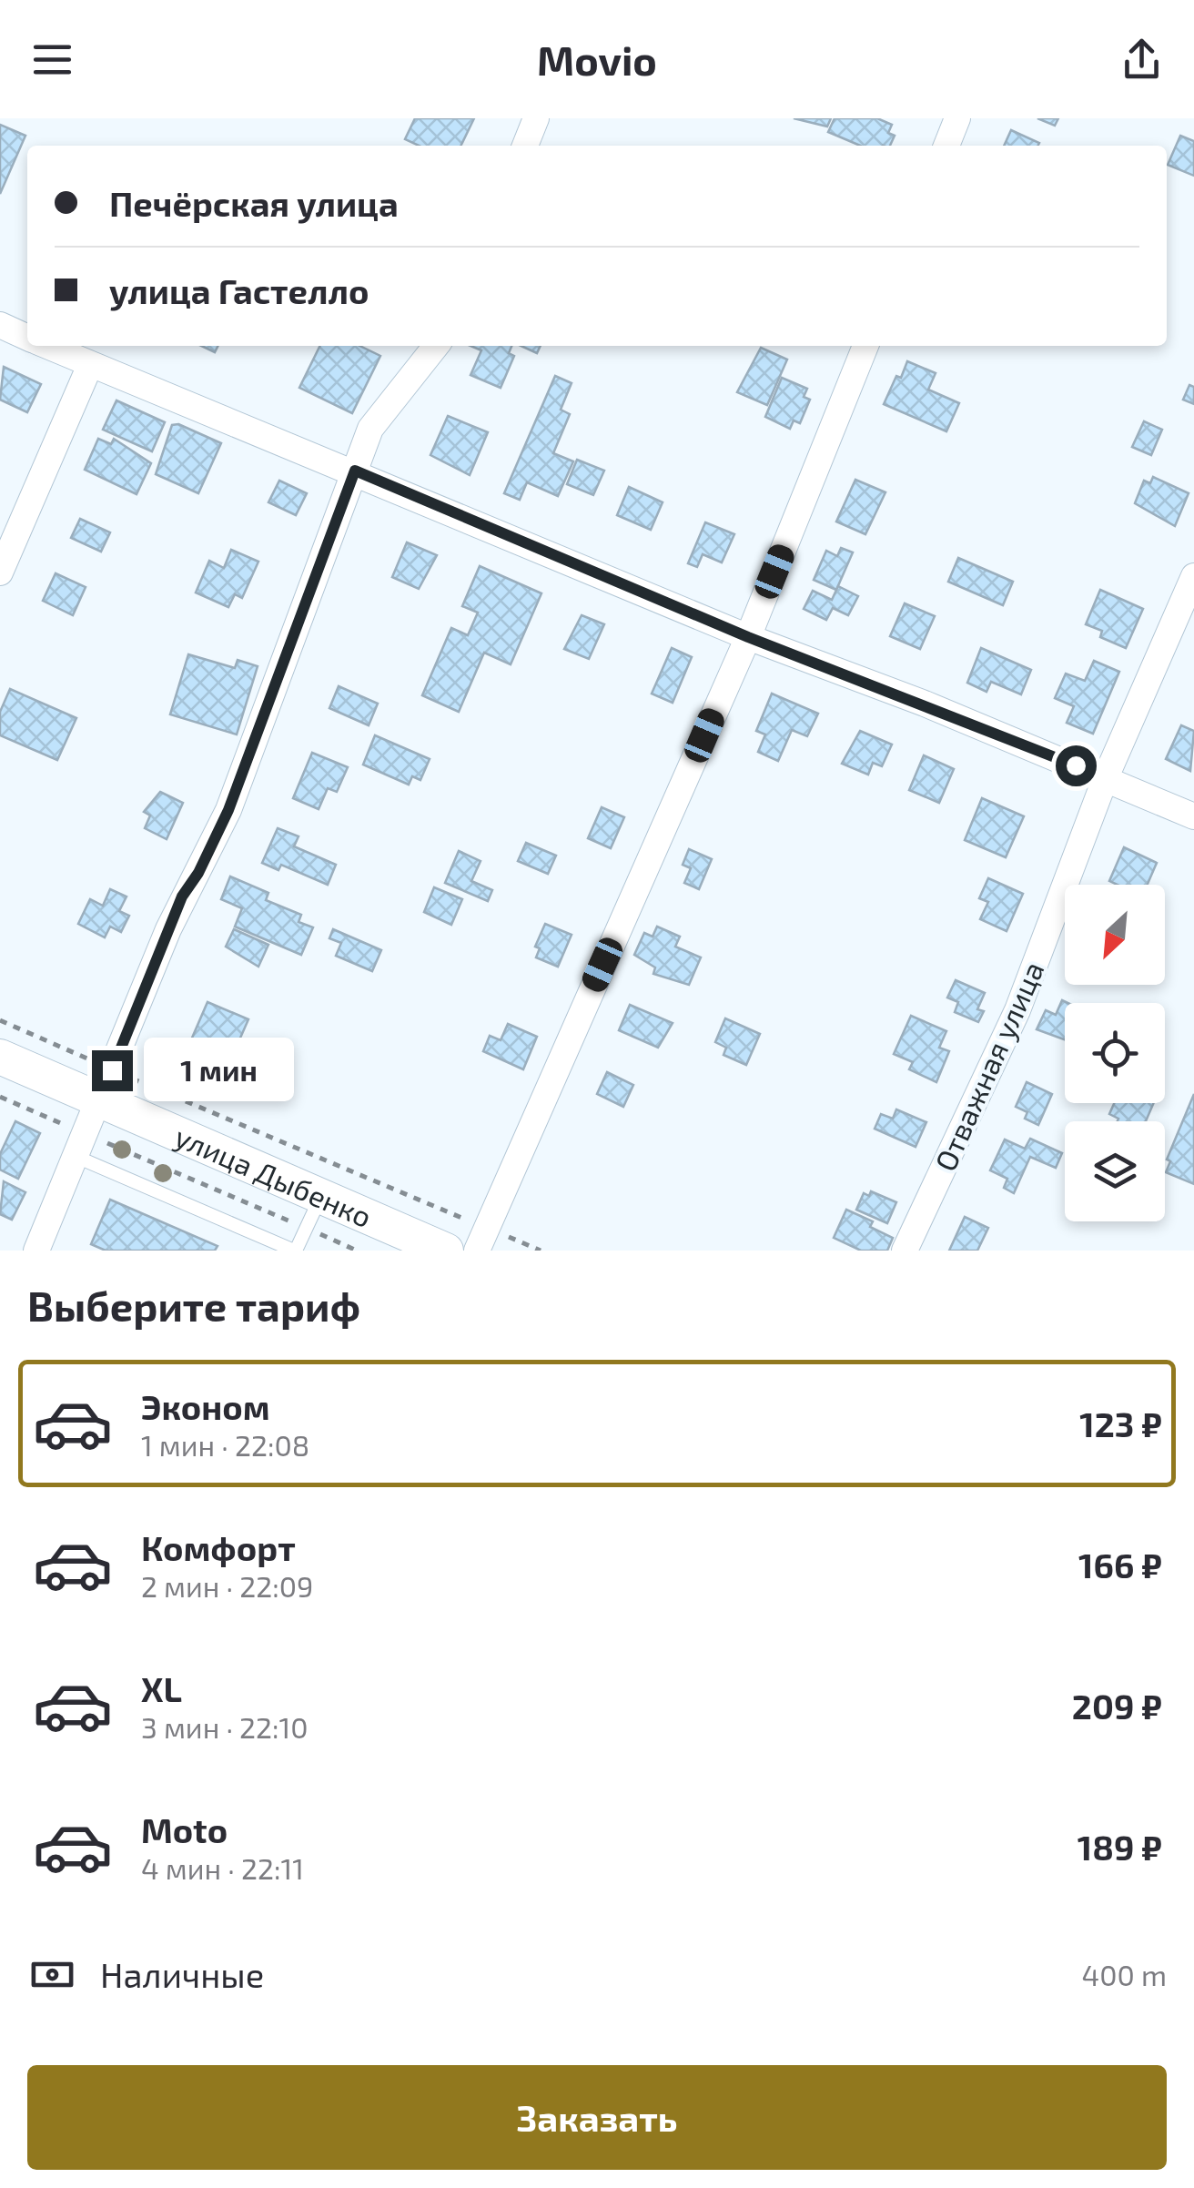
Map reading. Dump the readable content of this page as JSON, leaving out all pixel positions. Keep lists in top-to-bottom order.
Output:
{
  "streets": {
    "main road": ["улица Дыбенко"],
    "street": ["Отважная улица"]
  },
  "north": "bottom left",
  "page": {
    "header": "Movio",
    "banner": ["Печёрская улица", "улица Гастелло"],
    "bubble": "1 мин",
    "heading": "Выберите тариф",
    "list": [
      {
        "name": "Эконом",
        "note": "1 мин · 22:08",
        "value": "123 ₽"
      },
      {
        "name": "Комфорт",
        "note": "2 мин · 22:09",
        "value": "166 ₽"
      },
      {
        "name": "XL",
        "note": "3 мин · 22:10",
        "value": "209 ₽"
      },
      {
        "name": "Moto",
        "note": "4 мин · 22:11",
        "value": "189 ₽"
      }
    ],
    "pay": ["Наличные", "400 m"],
    "buttons": "Заказать"
  }
}
